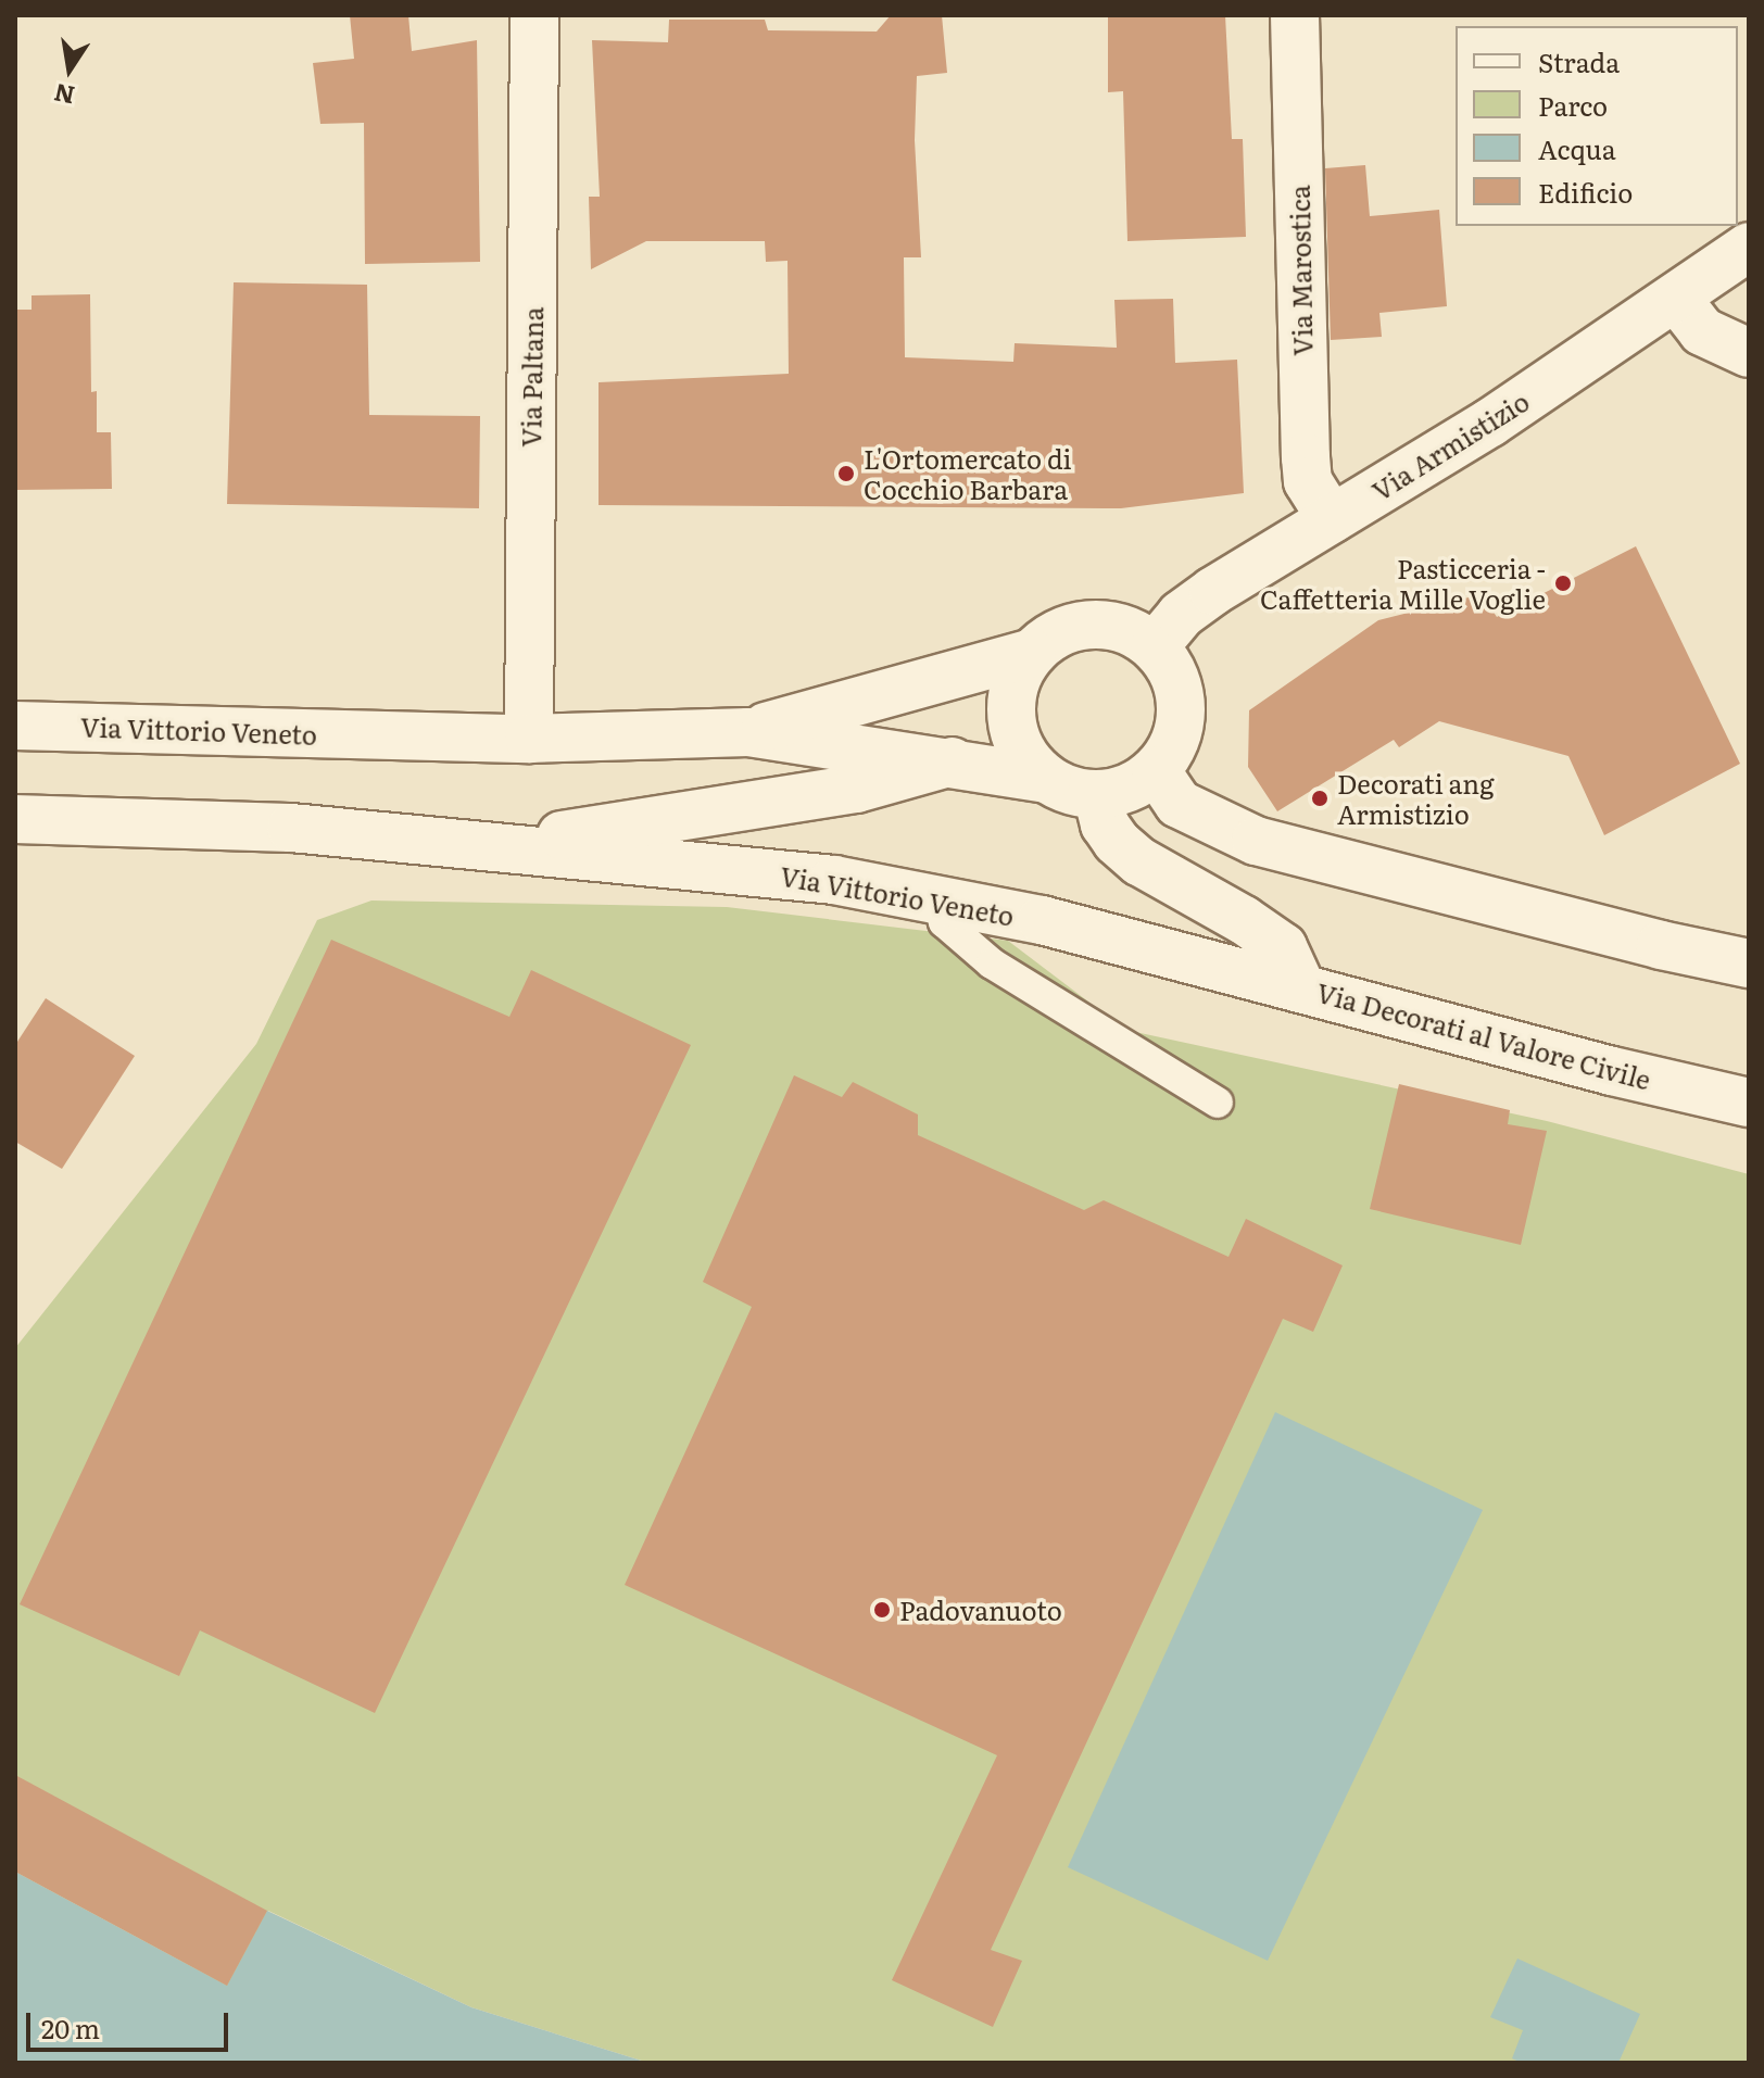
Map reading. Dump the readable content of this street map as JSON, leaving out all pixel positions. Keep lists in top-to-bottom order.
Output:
{
  "streets": {
    "street": [
      "Via Marostica",
      "Via Paltana",
      "Via Armistizio",
      "Via Vittorio Veneto",
      "Via Decorati al Valore Civile"
    ]
  },
  "crossings": [
    ["Via Marostica", "Via Armistizio"],
    ["Via Paltana", "Via Vittorio Veneto"],
    ["Via Armistizio", "Via Vittorio Veneto"],
    ["Via Armistizio", "Via Decorati al Valore Civile"],
    ["Via Vittorio Veneto", "Via Decorati al Valore Civile"]
  ],
  "places": [
    "L'Ortomercato di Cocchio Barbara",
    "Pasticceria - Caffetteria Mille Voglie",
    "Decorati ang Armistizio",
    "Padovanuoto"
  ],
  "legend": [
    "Strada",
    "Parco",
    "Acqua",
    "Edificio"
  ],
  "scale_bar": "20 m",
  "north": "bottom"
}
